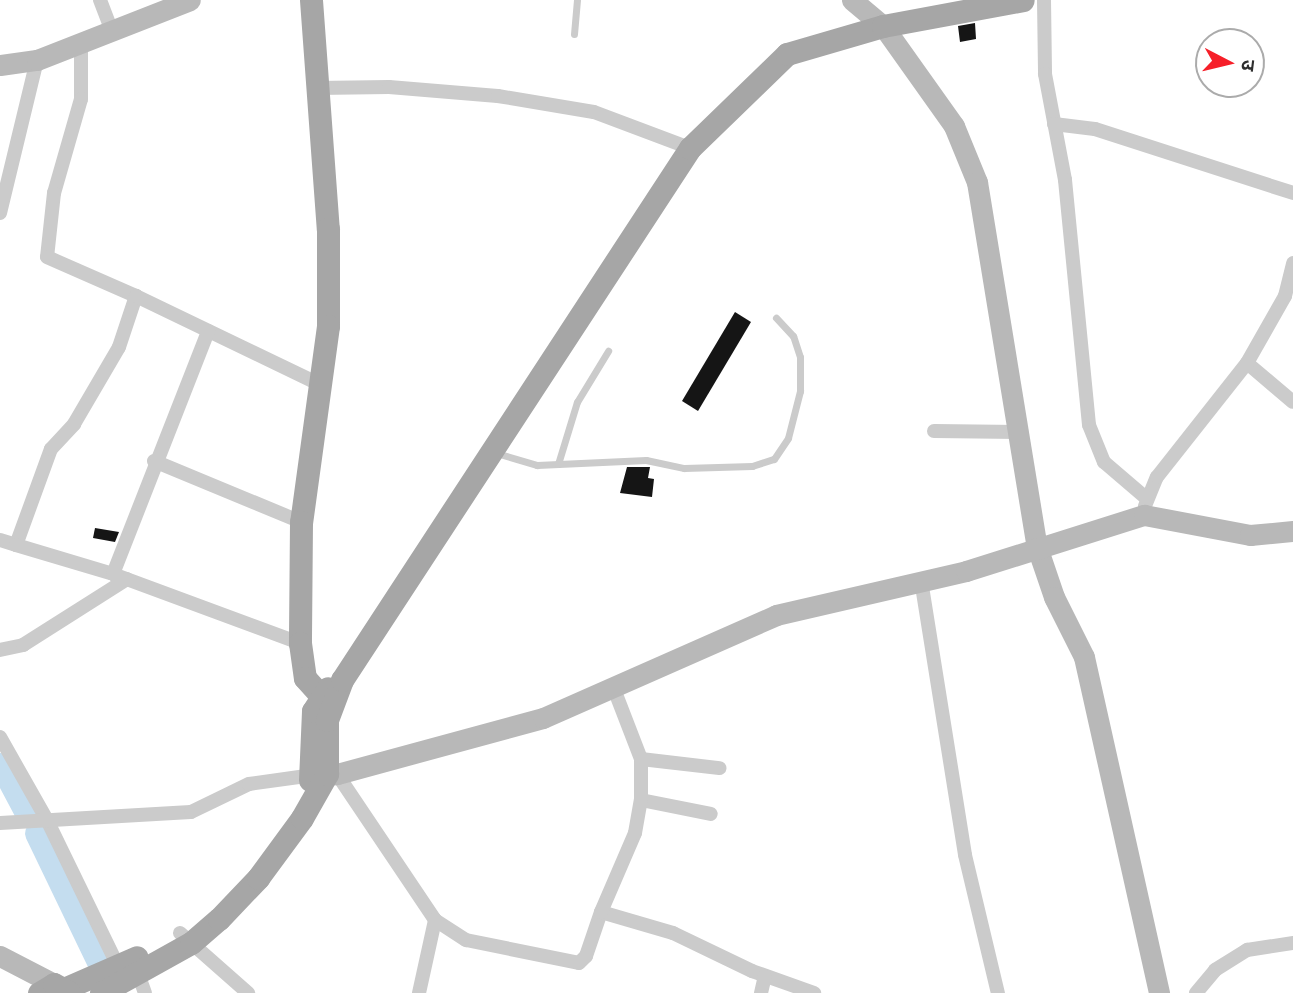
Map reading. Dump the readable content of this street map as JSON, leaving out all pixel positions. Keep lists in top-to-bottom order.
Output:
{
  "north": "right"
}
